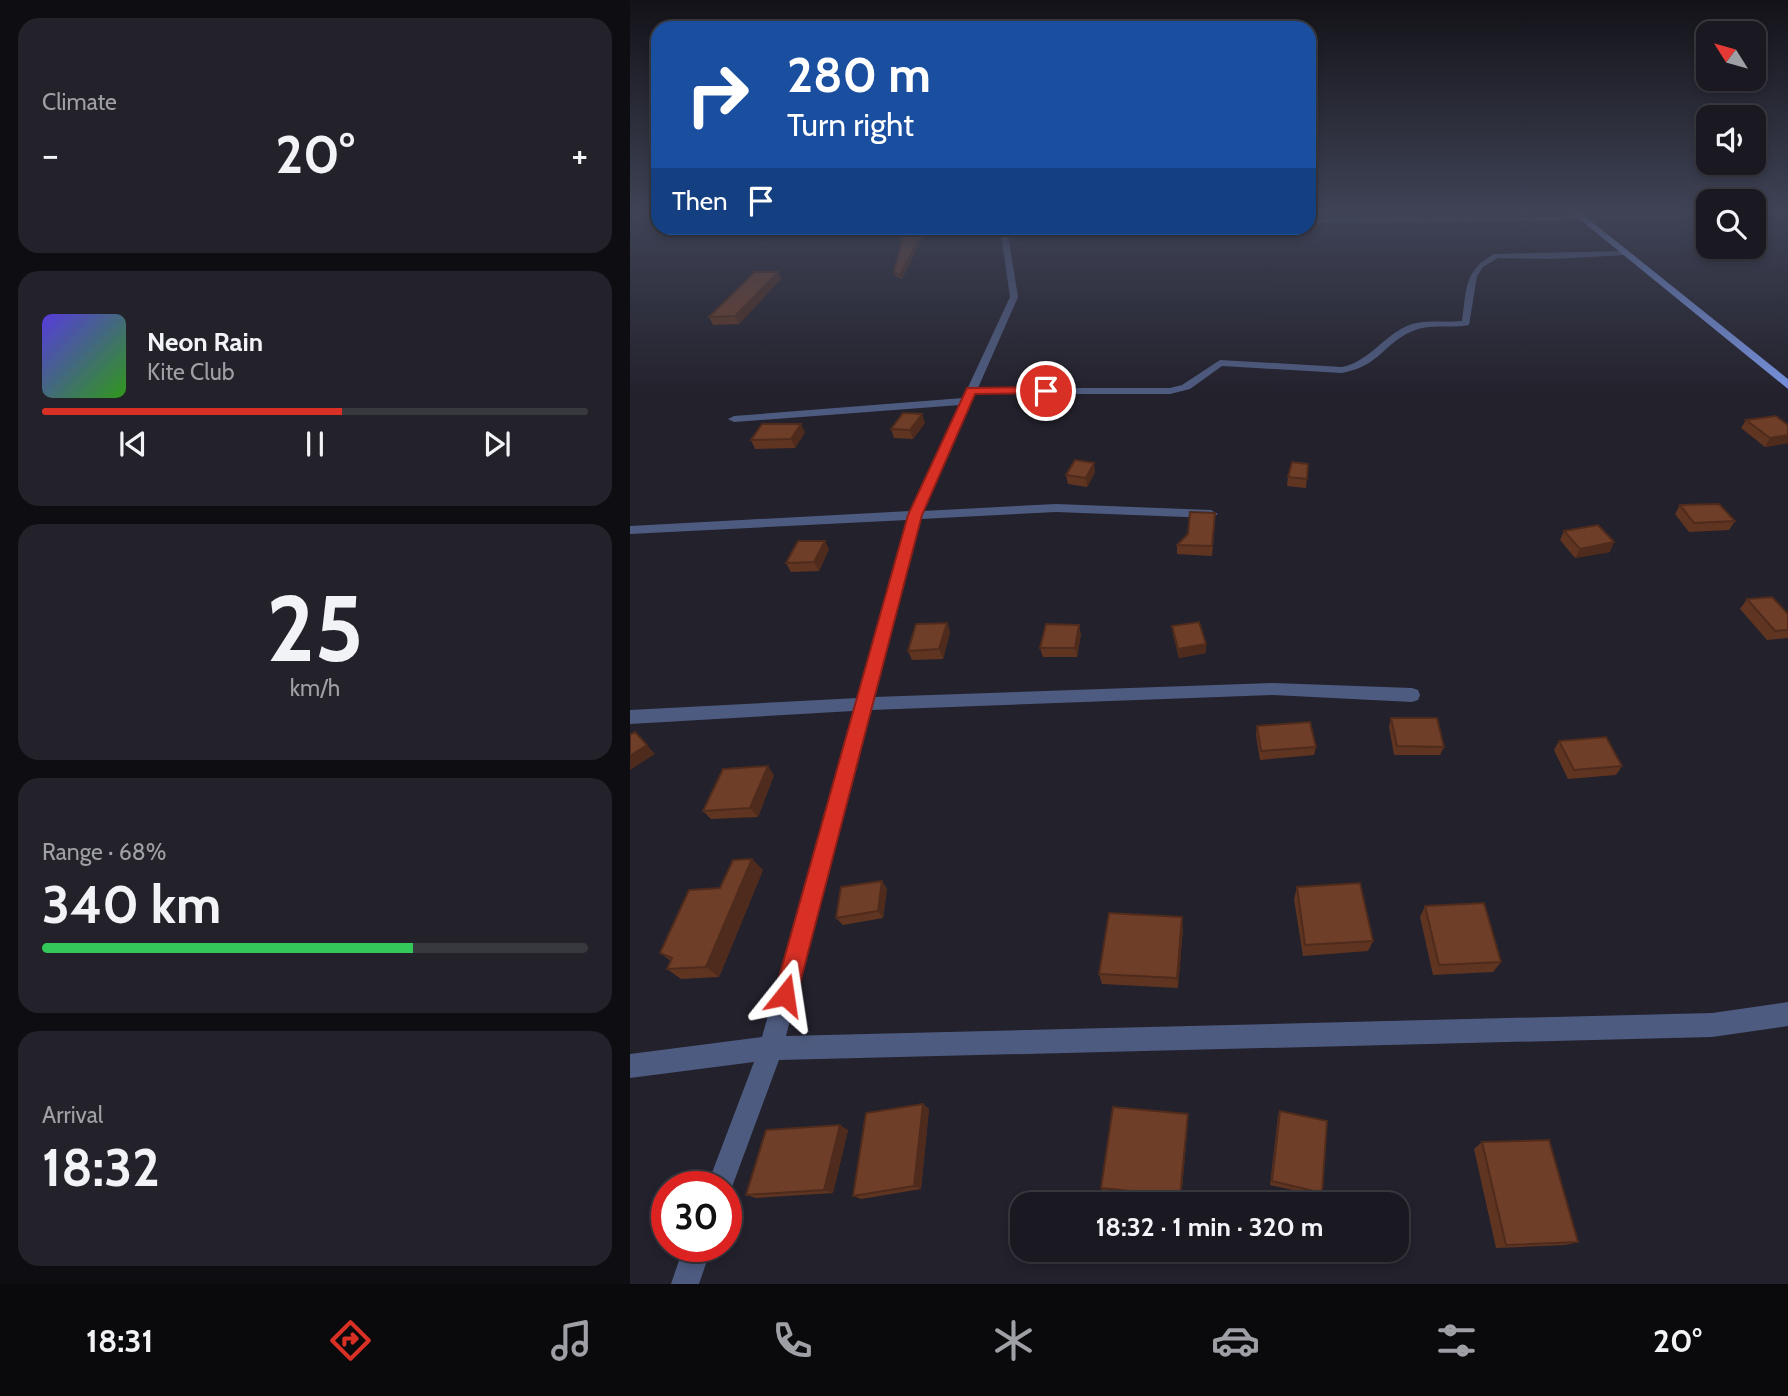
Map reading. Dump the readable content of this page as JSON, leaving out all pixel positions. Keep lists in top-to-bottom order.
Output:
{
  "north": "top left",
  "page": {
    "tile": [
      "Climate",
      ["25", "km/h"],
      ["Range · 68%", "340 km"],
      ["Arrival", "18:32"]
    ],
    "turn": ["280 m", "Turn right"],
    "heat": ["−", "20°", "+"],
    "then": "Then",
    "song": ["Neon Rain", "Kite Club"],
    "limit": "30",
    "trip": "18:32 · 1 min · 320 m",
    "tabs": ["18:31", "20°"]
  }
}
